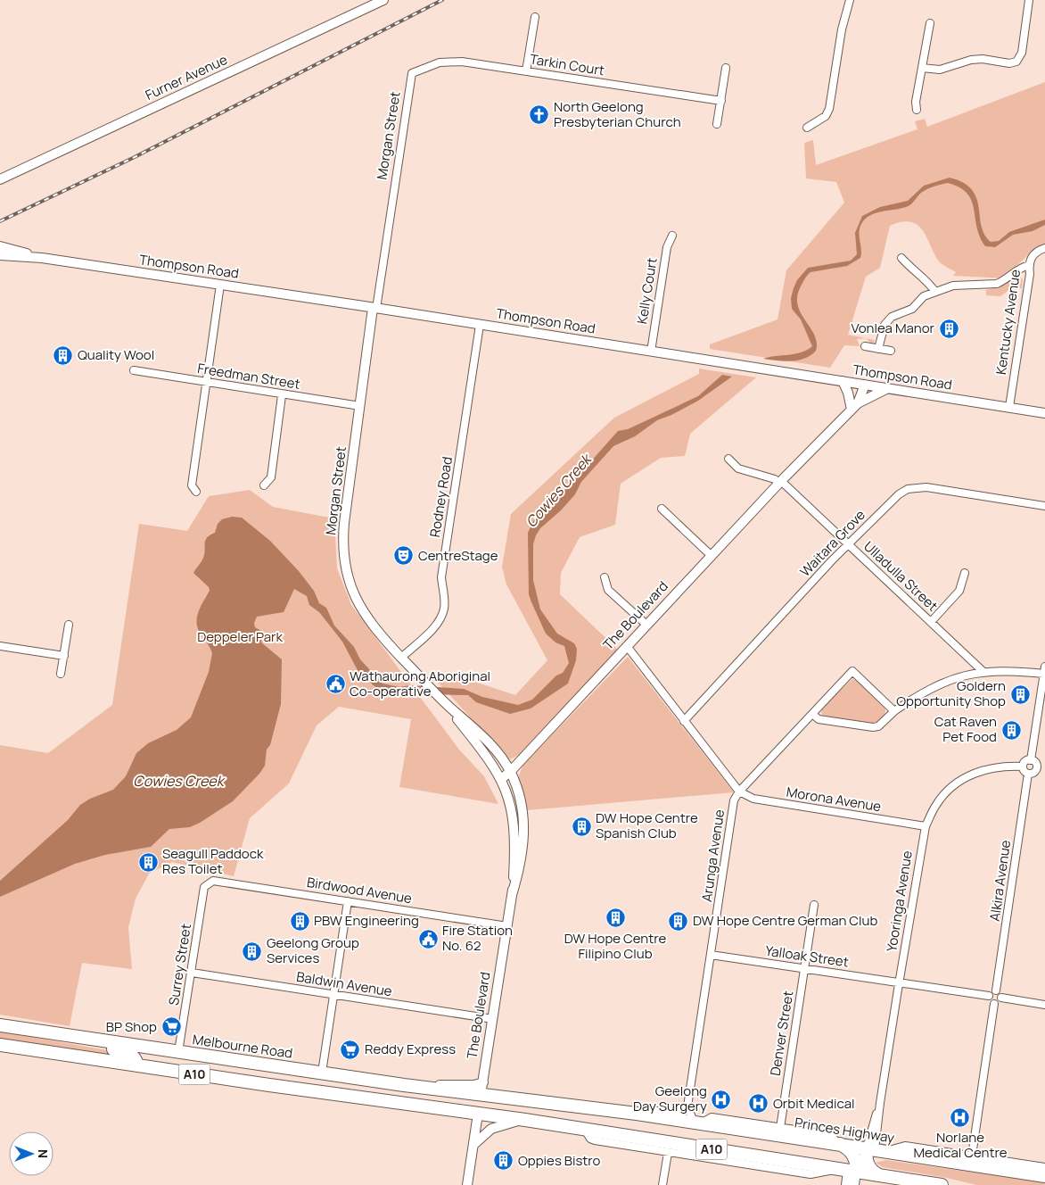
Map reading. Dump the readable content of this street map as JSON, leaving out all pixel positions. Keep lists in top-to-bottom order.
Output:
{
  "streets": {
    "highway": [
      "The Boulevard",
      "Melbourne Road",
      "A10",
      "Princes Highway"
    ],
    "main road": ["Furner Avenue", "Morgan Street", "Thompson Road"],
    "street": [
      "Tarkin Court",
      "Kelly Court",
      "Kentucky Avenue",
      "Freedman Street",
      "Rodney Road",
      "Waitara Grove",
      "Ulladulla Street",
      "Morona Avenue",
      "Arunga Avenue",
      "Alkira Avenue",
      "Birdwood Avenue",
      "Yooringa Avenue",
      "Yalloak Street",
      "Surrey Street",
      "Baldwin Avenue",
      "Denver Street"
    ]
  },
  "crossings": [
    ["Tarkin Court", "Morgan Street"],
    ["Morgan Street", "Thompson Road"],
    ["Morgan Street", "Freedman Street"],
    ["Morgan Street", "Rodney Road"],
    ["Morgan Street", "The Boulevard"],
    ["Thompson Road", "Kelly Court"],
    ["Thompson Road", "Kentucky Avenue"],
    ["Thompson Road", "Rodney Road"],
    ["Thompson Road", "The Boulevard"],
    ["Waitara Grove", "Ulladulla Street"],
    ["Ulladulla Street", "The Boulevard"],
    ["The Boulevard", "Birdwood Avenue"],
    ["The Boulevard", "Baldwin Avenue"],
    ["The Boulevard", "Melbourne Road"],
    ["The Boulevard", "A10"],
    ["The Boulevard", "Princes Highway"],
    ["Morona Avenue", "Arunga Avenue"],
    ["Morona Avenue", "Yooringa Avenue"],
    ["Arunga Avenue", "Yalloak Street"],
    ["Alkira Avenue", "Yooringa Avenue"],
    ["Alkira Avenue", "Yalloak Street"],
    ["Birdwood Avenue", "Surrey Street"],
    ["Yooringa Avenue", "Yalloak Street"],
    ["Yooringa Avenue", "Princes Highway"],
    ["Yalloak Street", "Denver Street"],
    ["Surrey Street", "Baldwin Avenue"],
    ["Surrey Street", "Melbourne Road"],
    ["Melbourne Road", "Princes Highway"],
    ["A10", "Princes Highway"]
  ],
  "water": ["Cowies Creek"],
  "parks": ["Deppeler Park"],
  "places": {
    "church": ["North Geelong Presbyterian Church"],
    "building": [
      "Vonlea Manor",
      "Quality Wool",
      "Goldern Opportunity Shop",
      "Cat Raven Pet Food",
      "DW Hope Centre Spanish Club",
      "Seagull Paddock Res Toilet",
      "DW Hope Centre Filipino Club",
      "PBW Engineering",
      "DW Hope Centre German Club",
      "Geelong Group Services",
      "Oppies Bistro"
    ],
    "theatre": ["CentreStage"],
    "public building": ["Wathaurong Aboriginal Co-operative", "Fire Station No. 62"],
    "supermarket": ["BP Shop", "Reddy Express"],
    "hospital": ["Geelong Day Surgery", "Orbit Medical", "Norlane Medical Centre"]
  },
  "north": "right"
}
